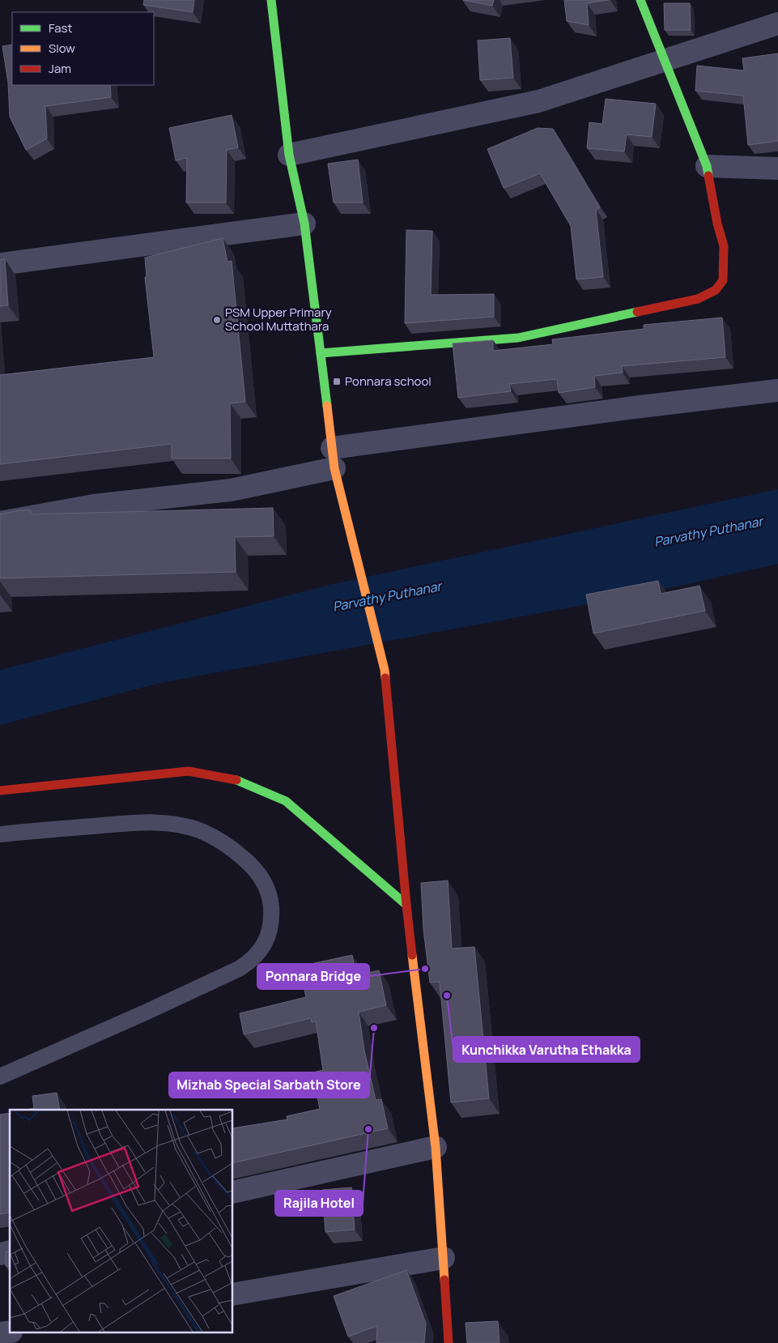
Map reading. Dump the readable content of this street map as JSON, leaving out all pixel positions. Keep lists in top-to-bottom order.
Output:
{
  "water": ["Parvathy Puthanar"],
  "places": {
    "other": [
      "PSM Upper Primary School Muttathara",
      "Ponnara Bridge",
      "Kunchikka Varutha Ethakka",
      "Mizhab Special Sarbath Store",
      "Rajila Hotel"
    ],
    "transit": ["Ponnara school"]
  },
  "legend": ["Fast", "Slow", "Jam"]
}
